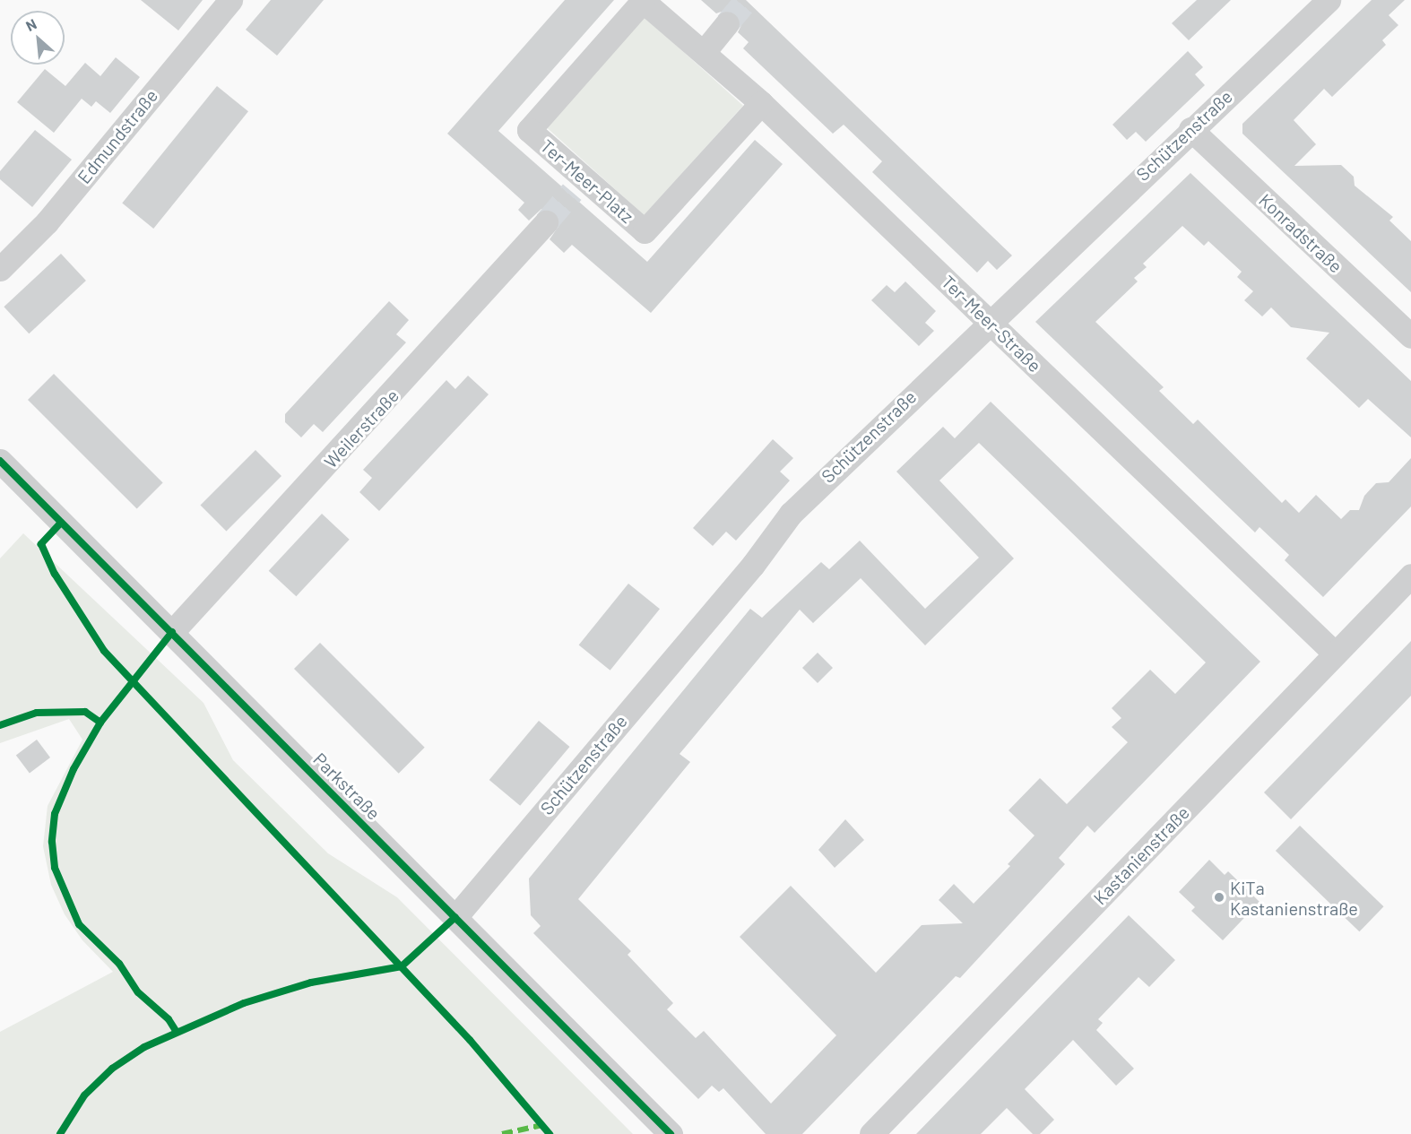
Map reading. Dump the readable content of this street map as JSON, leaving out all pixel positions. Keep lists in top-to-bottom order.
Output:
{
  "streets": {
    "street": [
      "Schützenstraße",
      "Edmundstraße",
      "Ter-Meer-Platz",
      "Konradstraße",
      "Ter-Meer-Straße",
      "Weilerstraße",
      "Parkstraße",
      "Kastanienstraße"
    ]
  },
  "crossings": [
    ["Schützenstraße", "Konradstraße"],
    ["Schützenstraße", "Ter-Meer-Straße"],
    ["Schützenstraße", "Parkstraße"],
    ["Ter-Meer-Platz", "Ter-Meer-Straße"],
    ["Ter-Meer-Straße", "Kastanienstraße"],
    ["Weilerstraße", "Parkstraße"]
  ],
  "places": ["KiTa Kastanienstraße"],
  "north": "top left"
}
